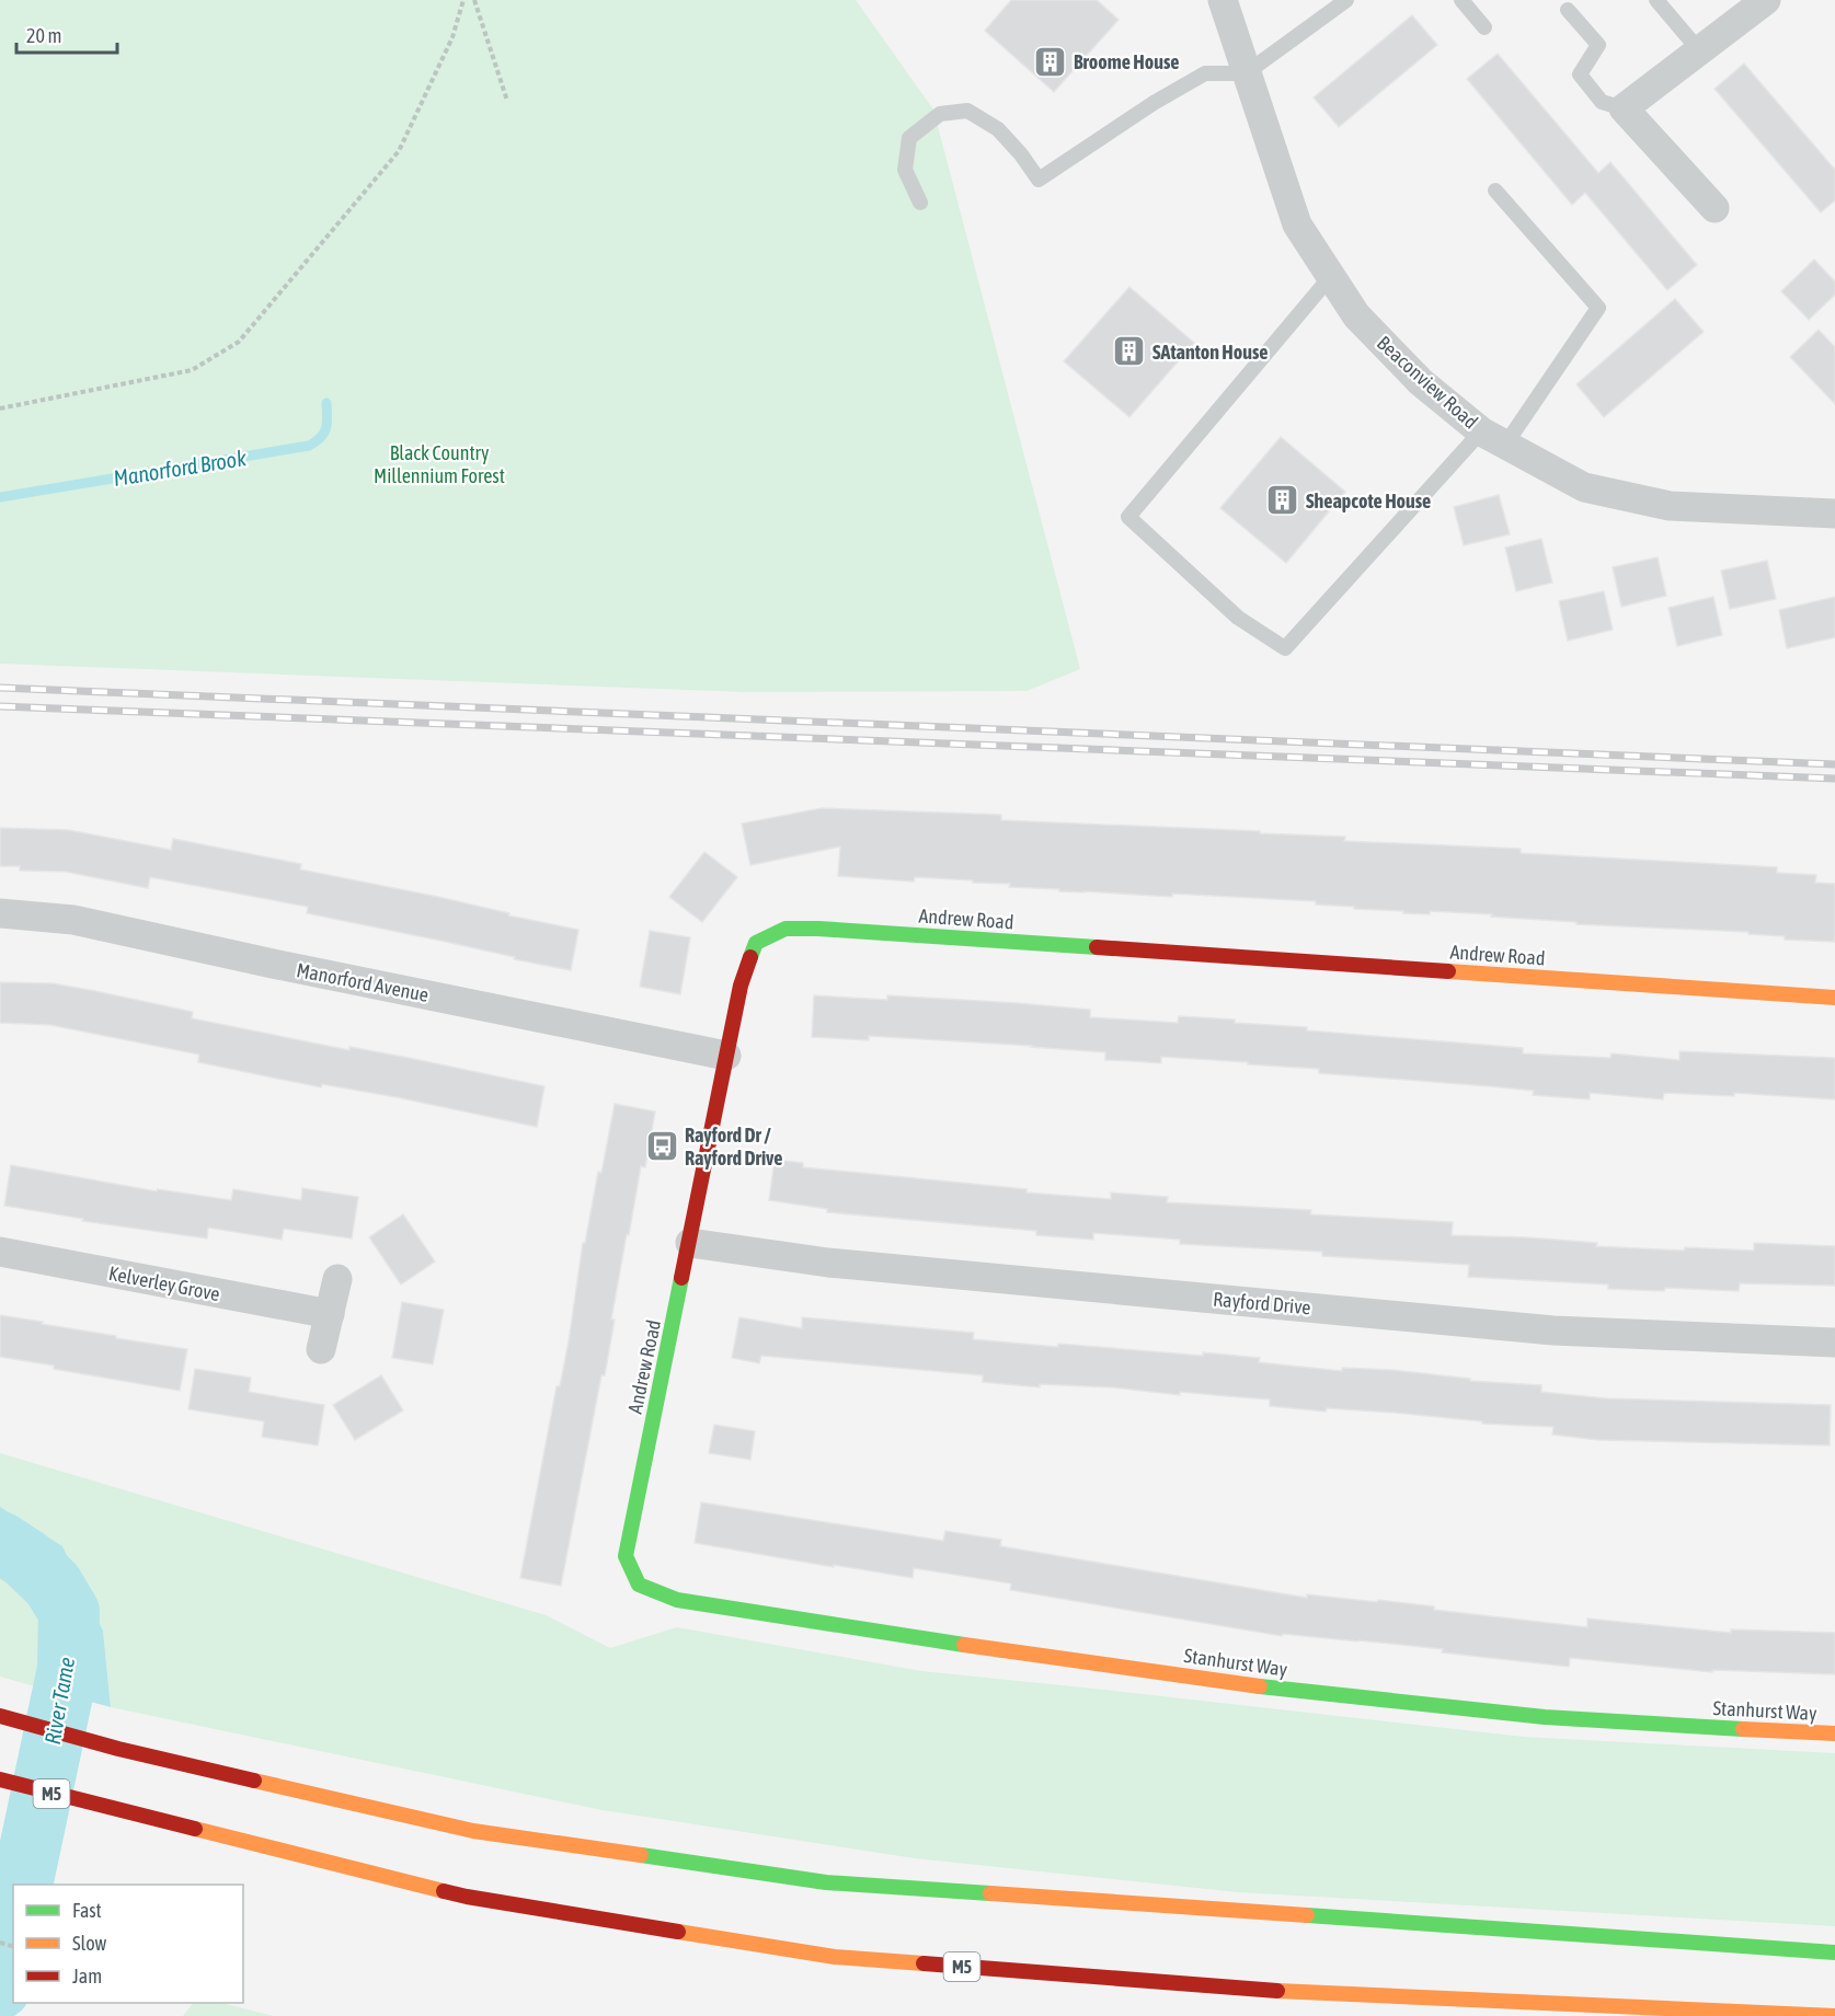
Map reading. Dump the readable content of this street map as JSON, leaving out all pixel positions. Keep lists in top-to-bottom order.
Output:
{
  "streets": {
    "main road": ["Andrew Road", "Stanhurst Way", "M5"],
    "street": [
      "Beaconview Road",
      "Manorford Avenue",
      "Kelverley Grove",
      "Rayford Drive"
    ]
  },
  "crossings": [
    ["Andrew Road", "Manorford Avenue"],
    ["Andrew Road", "Rayford Drive"],
    ["Andrew Road", "Stanhurst Way"]
  ],
  "water": ["Manorford Brook", "River Tame"],
  "parks": ["Black Country Millennium Forest"],
  "places": {
    "building": ["Broome House", "SAtanton House", "Sheapcote House"],
    "bus stop": ["Rayford Dr / Rayford Drive"]
  },
  "legend": ["Fast", "Slow", "Jam"],
  "scale_bar": "20 m"
}
